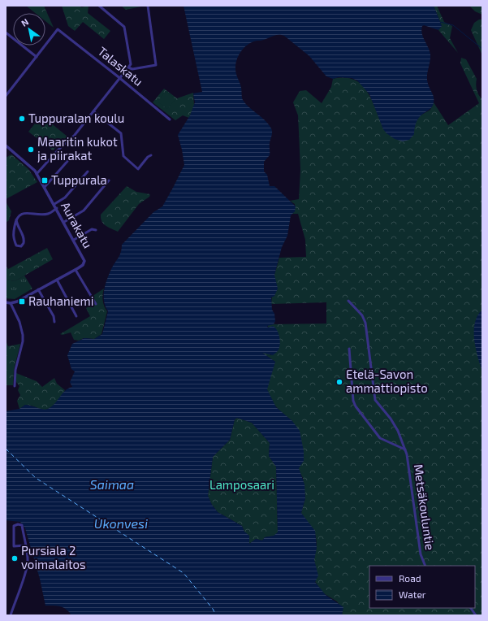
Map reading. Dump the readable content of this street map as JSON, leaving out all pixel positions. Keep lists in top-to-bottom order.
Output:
{
  "streets": {
    "street": ["Talaskatu", "Aurakatu", "Metsäkouluntie"]
  },
  "water": ["Saimaa", "Ukonvesi"],
  "parks": ["Lamposaari"],
  "places": {
    "other": [
      "Tuppuralan koulu",
      "Maaritin kukot ja piirakat",
      "Etelä-Savon ammattiopisto",
      "Pursiala 2 voimalaitos"
    ],
    "transit": ["Tuppurala", "Rauhaniemi"]
  },
  "legend": ["Road", "Water"],
  "north": "top left"
}
